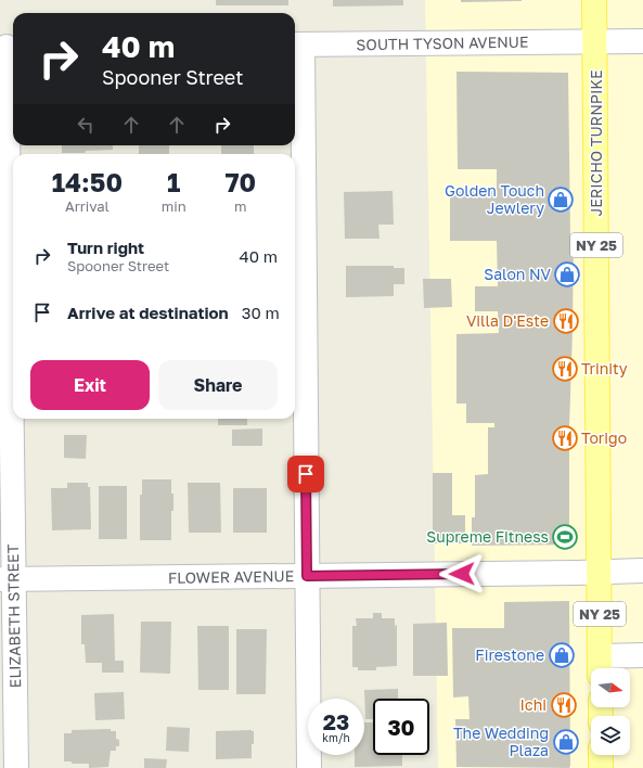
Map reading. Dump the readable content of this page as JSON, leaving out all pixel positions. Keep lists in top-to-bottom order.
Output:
{
  "streets": {
    "main road": ["JERICHO TURNPIKE", "NY 25"],
    "street": ["SOUTH TYSON AVENUE", "FLOWER AVENUE", "ELIZABETH STREET"]
  },
  "crossings": [
    ["SOUTH TYSON AVENUE", "JERICHO TURNPIKE"],
    ["JERICHO TURNPIKE", "FLOWER AVENUE"],
    ["FLOWER AVENUE", "ELIZABETH STREET"]
  ],
  "places": {
    "shop": [
      "Golden Touch Jewlery",
      "Salon NV",
      "Firestone",
      "The Wedding Plaza"
    ],
    "restaurant": [
      "Villa D'Este",
      "Trinity",
      "Torigo",
      "Ichi"
    ],
    "sports": ["Supreme Fitness"]
  },
  "north": "right",
  "page": {
    "turn": ["40 m", "Spooner Street"],
    "eta": [
      "14:50",
      "Arrival",
      "1",
      "min",
      "70",
      "m"
    ],
    "list": [
      {
        "name": "Turn right",
        "note": "Spooner Street",
        "value": "40 m"
      },
      {
        "name": "Arrive at destination",
        "value": "30 m"
      }
    ],
    "buttons": ["Exit", "Share"],
    "speed": "23 km/h",
    "limit": "30"
  }
}
